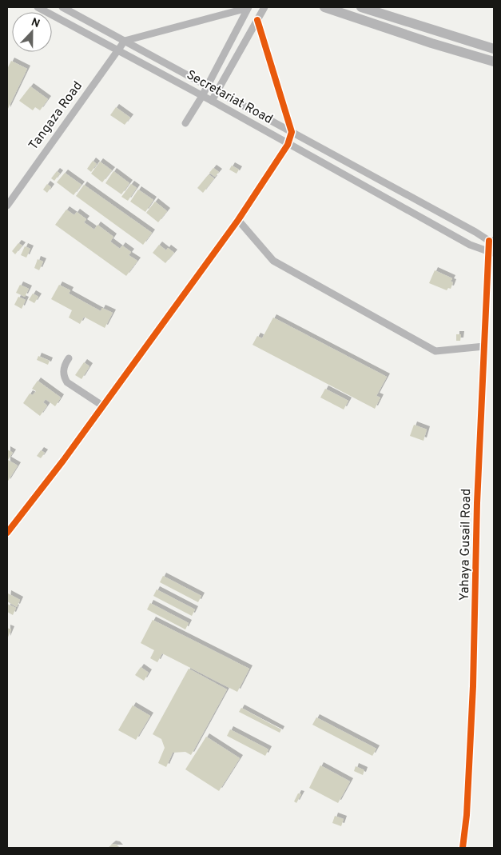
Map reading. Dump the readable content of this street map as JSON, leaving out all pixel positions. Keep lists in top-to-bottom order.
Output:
{
  "streets": {
    "street": ["Secretariat Road", "Tangaza Road", "Yahaya Gusail Road"]
  },
  "crossings": [
    ["Secretariat Road", "Tangaza Road"],
    ["Secretariat Road", "Yahaya Gusail Road"]
  ],
  "north": "top"
}
